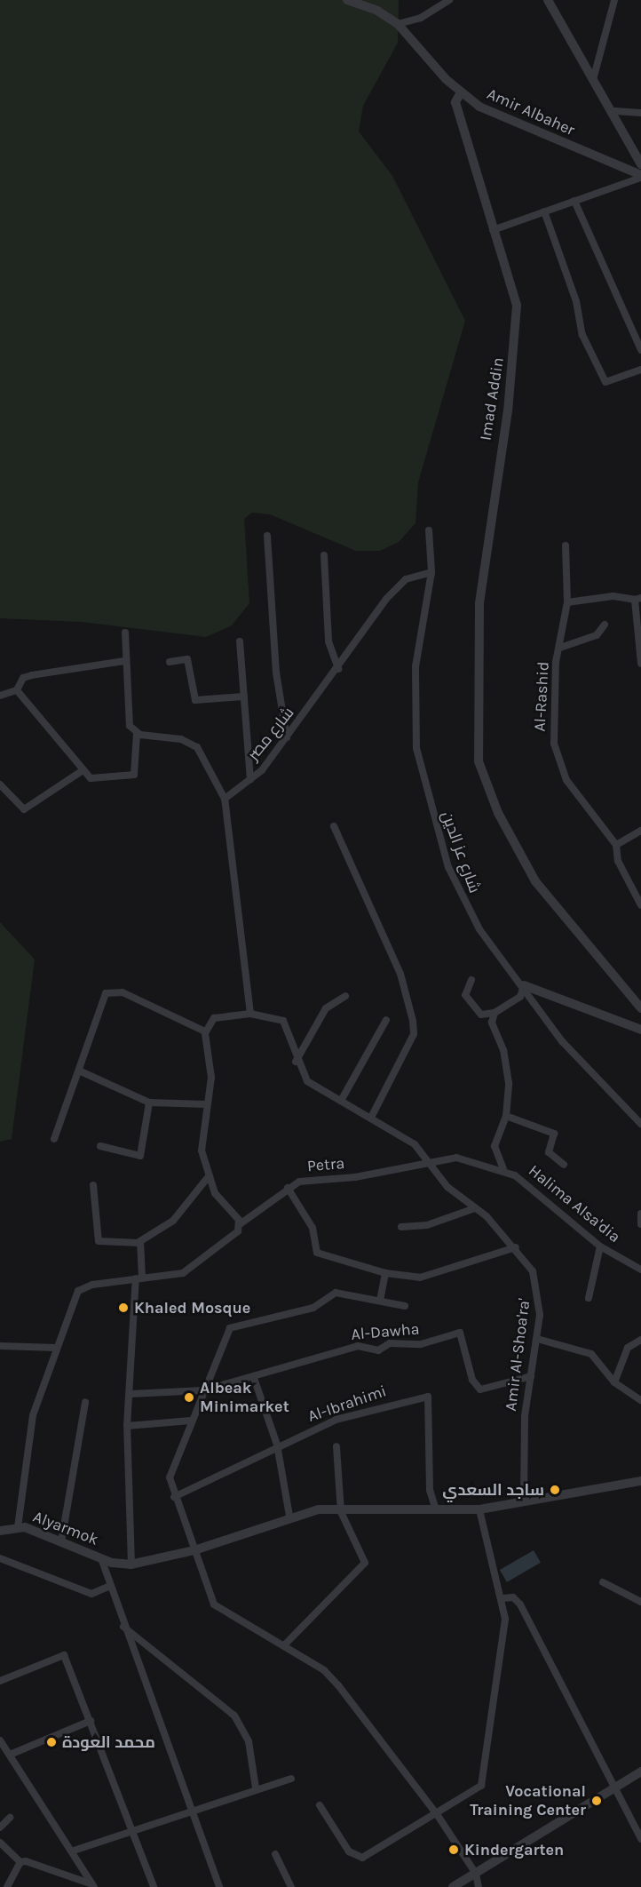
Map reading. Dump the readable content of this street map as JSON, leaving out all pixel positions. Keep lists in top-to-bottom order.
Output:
{
  "streets": {
    "street": [
      "Amir Albaher",
      "Imad Addin",
      "Al-Rashid",
      "شارع مصر",
      "شارع عز الدين",
      "Petra",
      "Halima Alsa'dia",
      "Al-Dawha",
      "Amir Al-Shoa'ra'",
      "Al-Ibrahimi",
      "Alyarmok"
    ]
  },
  "crossings": [
    ["Amir Albaher", "Imad Addin"],
    ["شارع مصر", "شارع عز الدين"],
    ["Petra", "Halima Alsa'dia"],
    ["Petra", "Amir Al-Shoa'ra'"],
    ["Halima Alsa'dia", "Amir Al-Shoa'ra'"],
    ["Al-Dawha", "Amir Al-Shoa'ra'"],
    ["Amir Al-Shoa'ra'", "Alyarmok"],
    ["Al-Ibrahimi", "Alyarmok"]
  ],
  "places": [
    "Khaled Mosque",
    "Albeak Minimarket",
    "ساجد السعدي",
    "محمد العودة",
    "Vocational Training Center",
    "Kindergarten"
  ]
}
